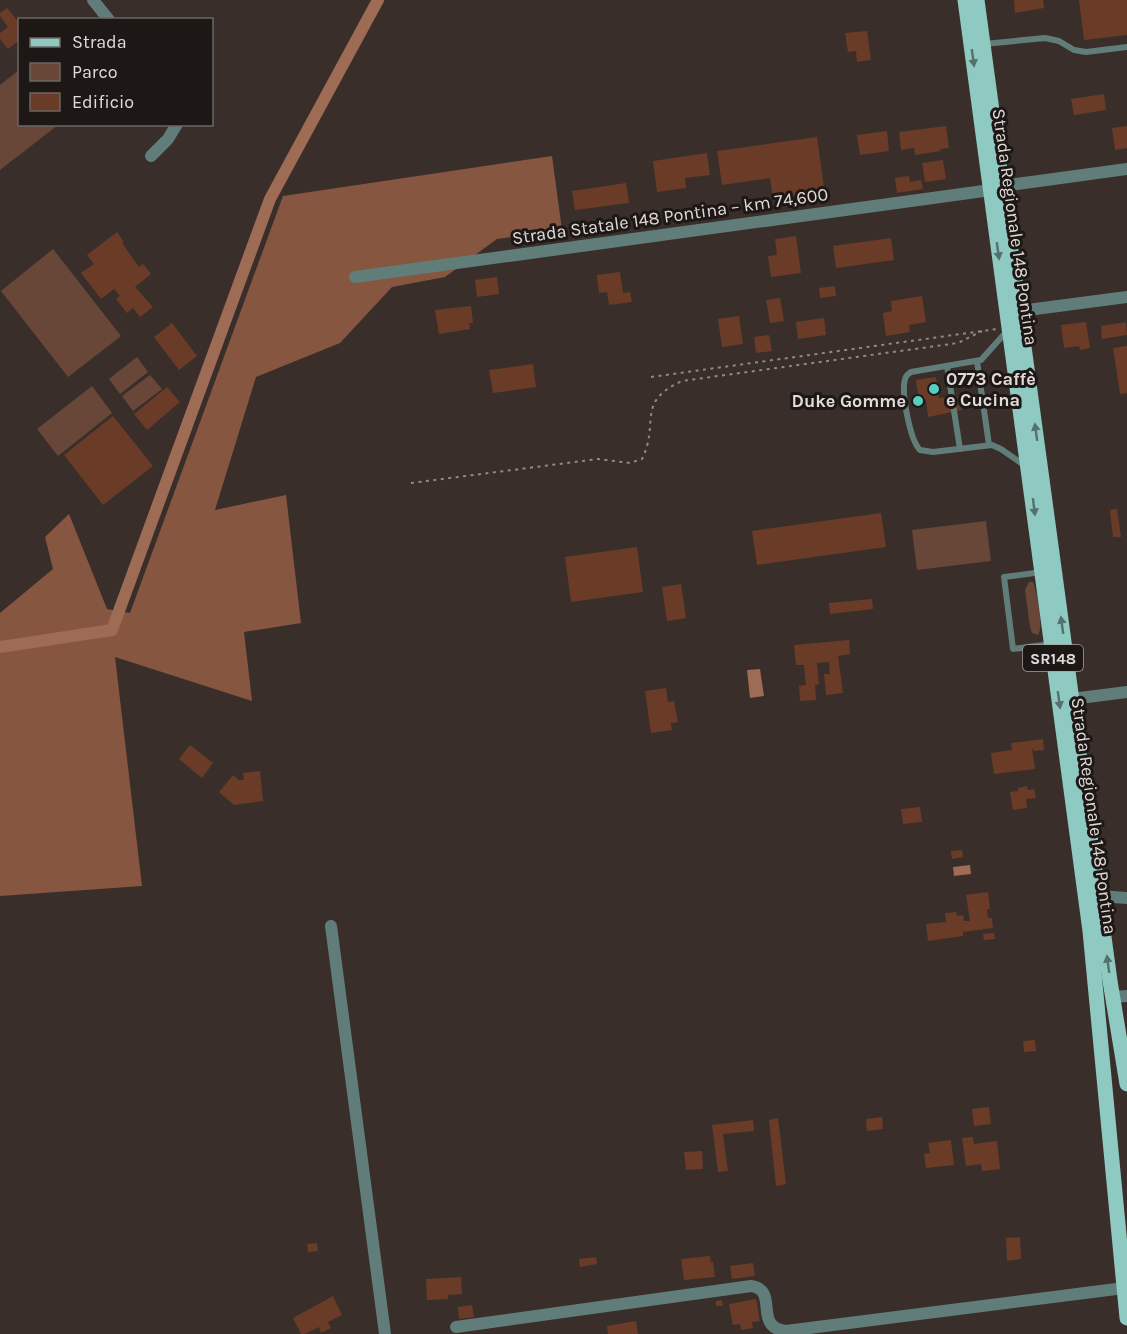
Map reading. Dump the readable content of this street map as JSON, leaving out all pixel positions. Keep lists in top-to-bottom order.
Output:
{
  "streets": {
    "main road": ["Strada Regionale 148 Pontina", "SR148"],
    "street": ["Strada Statale 148 Pontina – km 74,600"]
  },
  "crossings": [
    ["Strada Statale 148 Pontina – km 74,600", "Strada Regionale 148 Pontina"]
  ],
  "places": ["0773 Caffè e Cucina", "Duke Gomme"],
  "legend": ["Strada", "Parco", "Edificio"]
}
